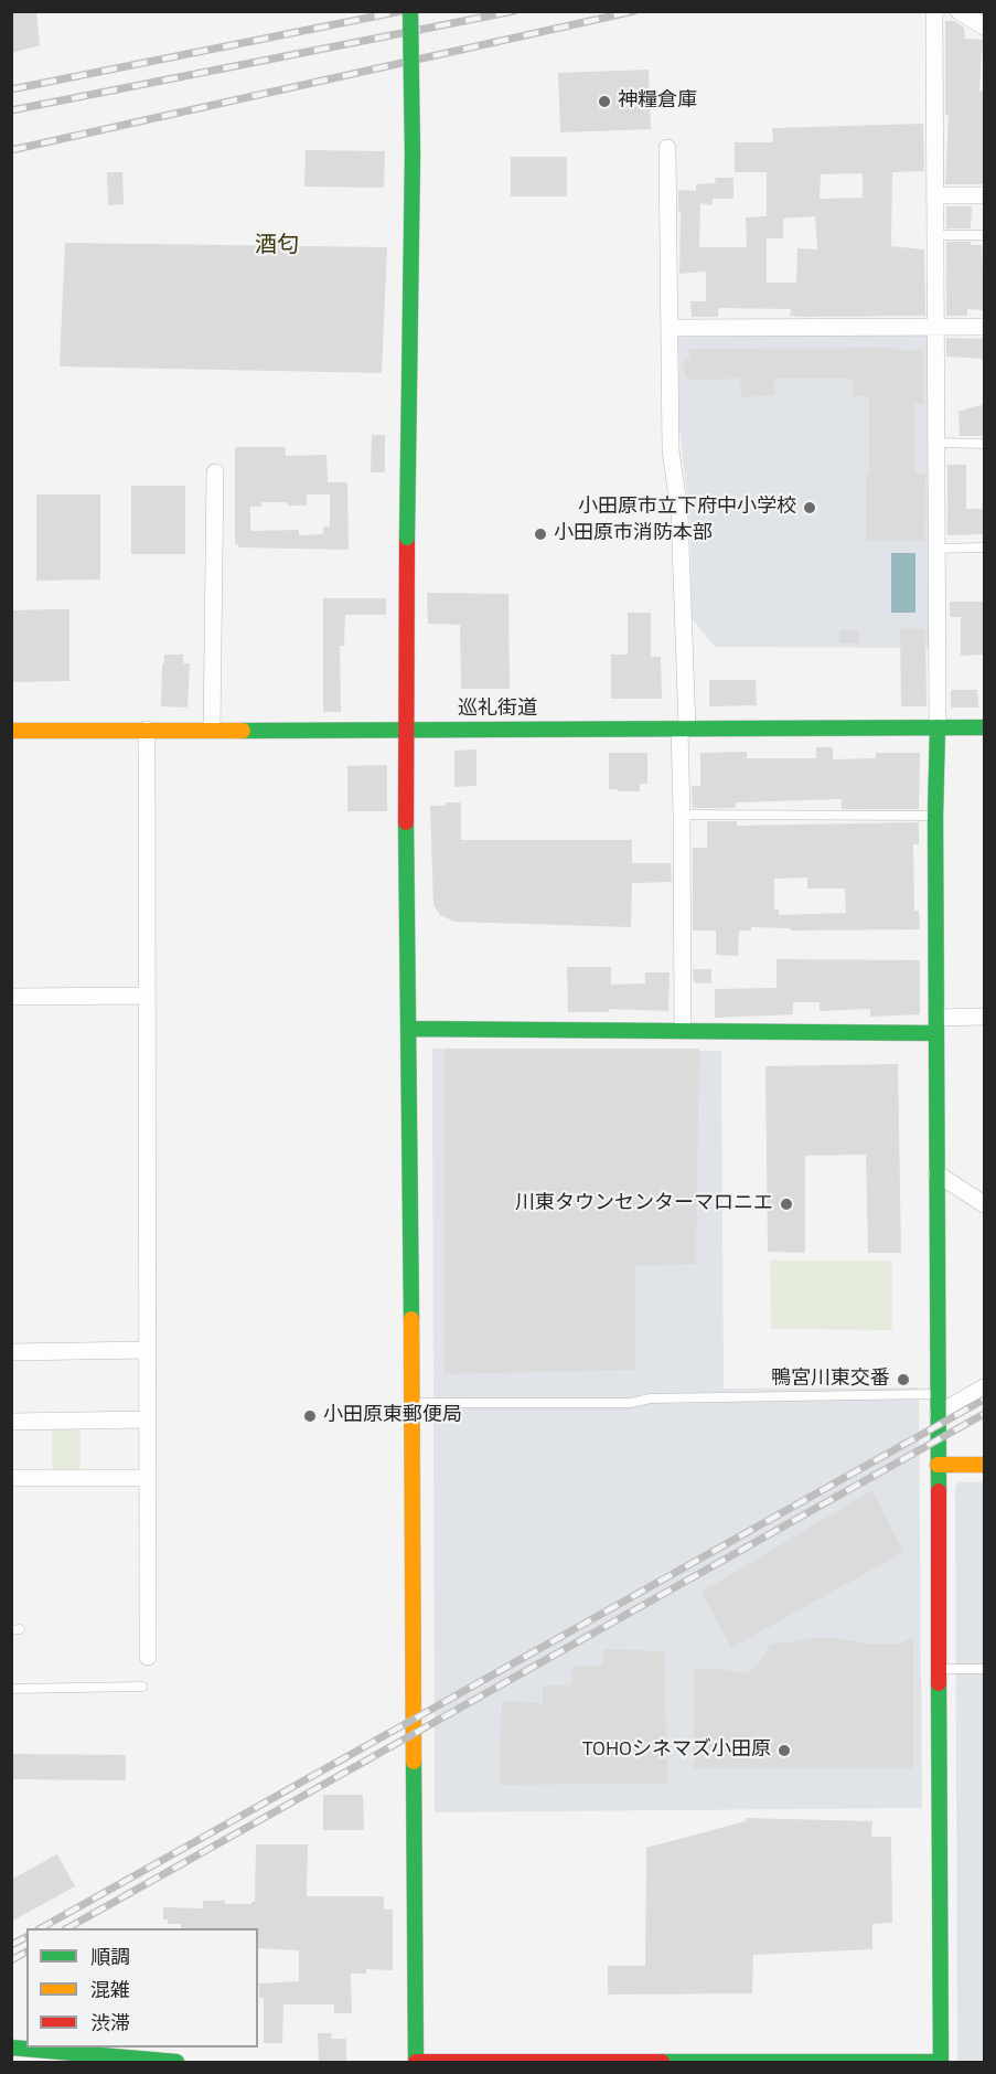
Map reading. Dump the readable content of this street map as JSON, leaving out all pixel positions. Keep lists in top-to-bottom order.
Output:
{
  "streets": {
    "street": ["巡礼街道"]
  },
  "districts": ["酒匂"],
  "places": [
    "神糧倉庫",
    "小田原市立下府中小学校",
    "小田原市消防本部",
    "川東タウンセンターマロニエ",
    "鴨宮川東交番",
    "小田原東郵便局",
    "TOHOシネマズ小田原"
  ],
  "legend": ["順調", "混雑", "渋滞"]
}
